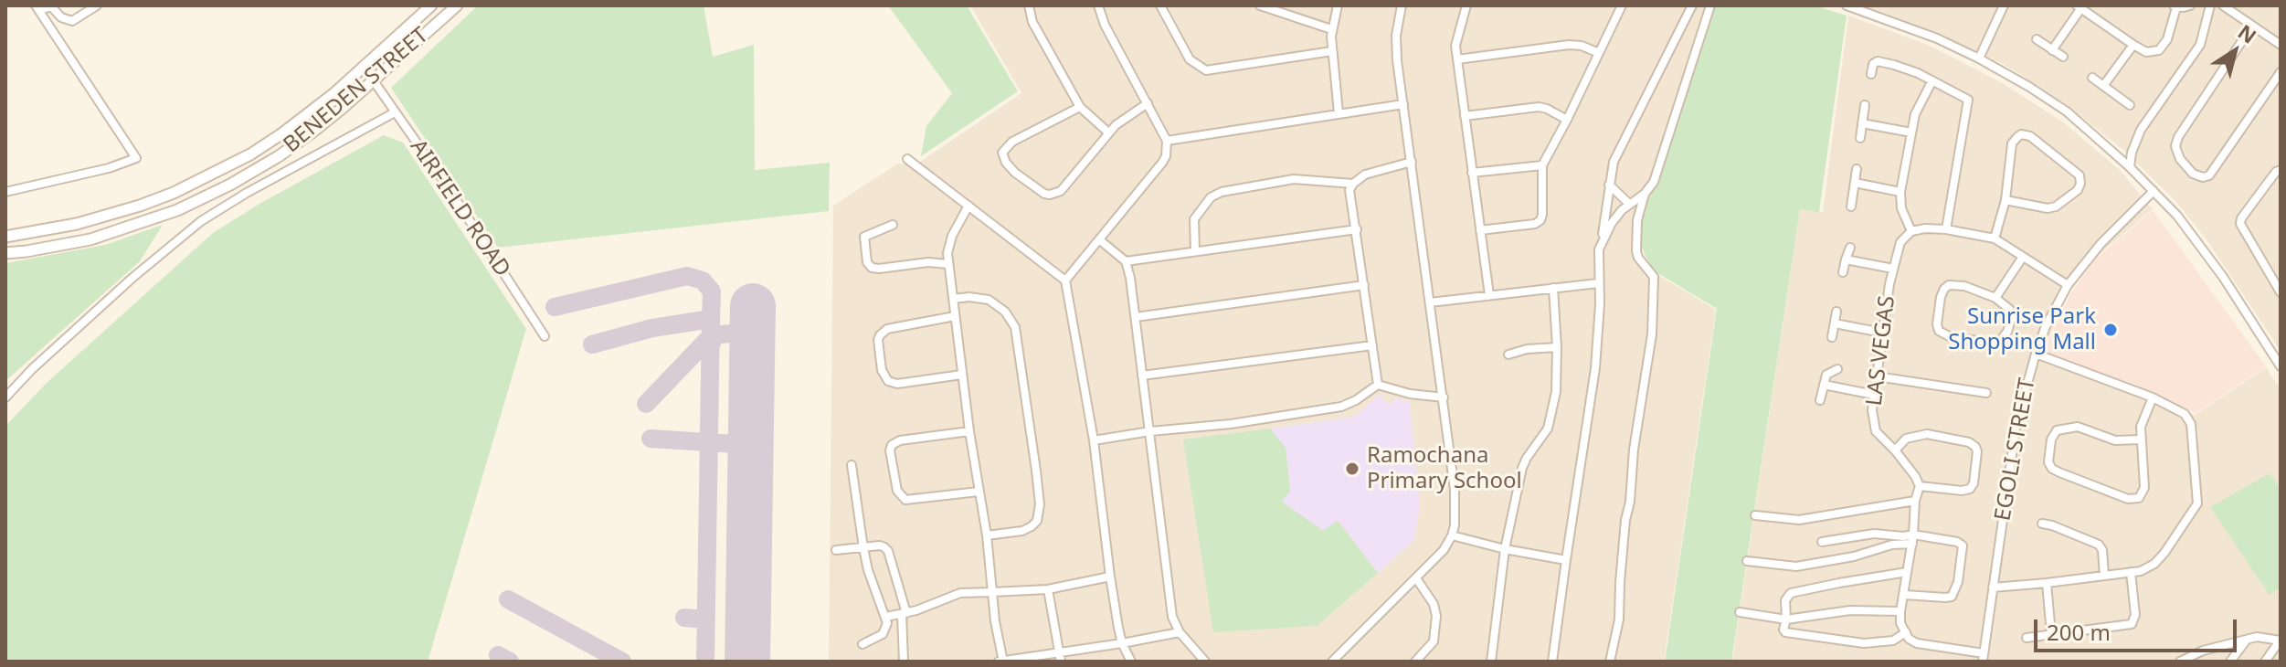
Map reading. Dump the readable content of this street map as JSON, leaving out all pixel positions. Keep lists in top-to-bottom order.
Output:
{
  "streets": {
    "main road": ["BENEDEN STREET"],
    "street": ["AIRFIELD ROAD", "LAS VEGAS", "EGOLI STREET"]
  },
  "crossings": [
    ["BENEDEN STREET", "AIRFIELD ROAD"]
  ],
  "places": ["Sunrise Park Shopping Mall", "Ramochana Primary School"],
  "scale_bar": "200 m",
  "north": "top right"
}
